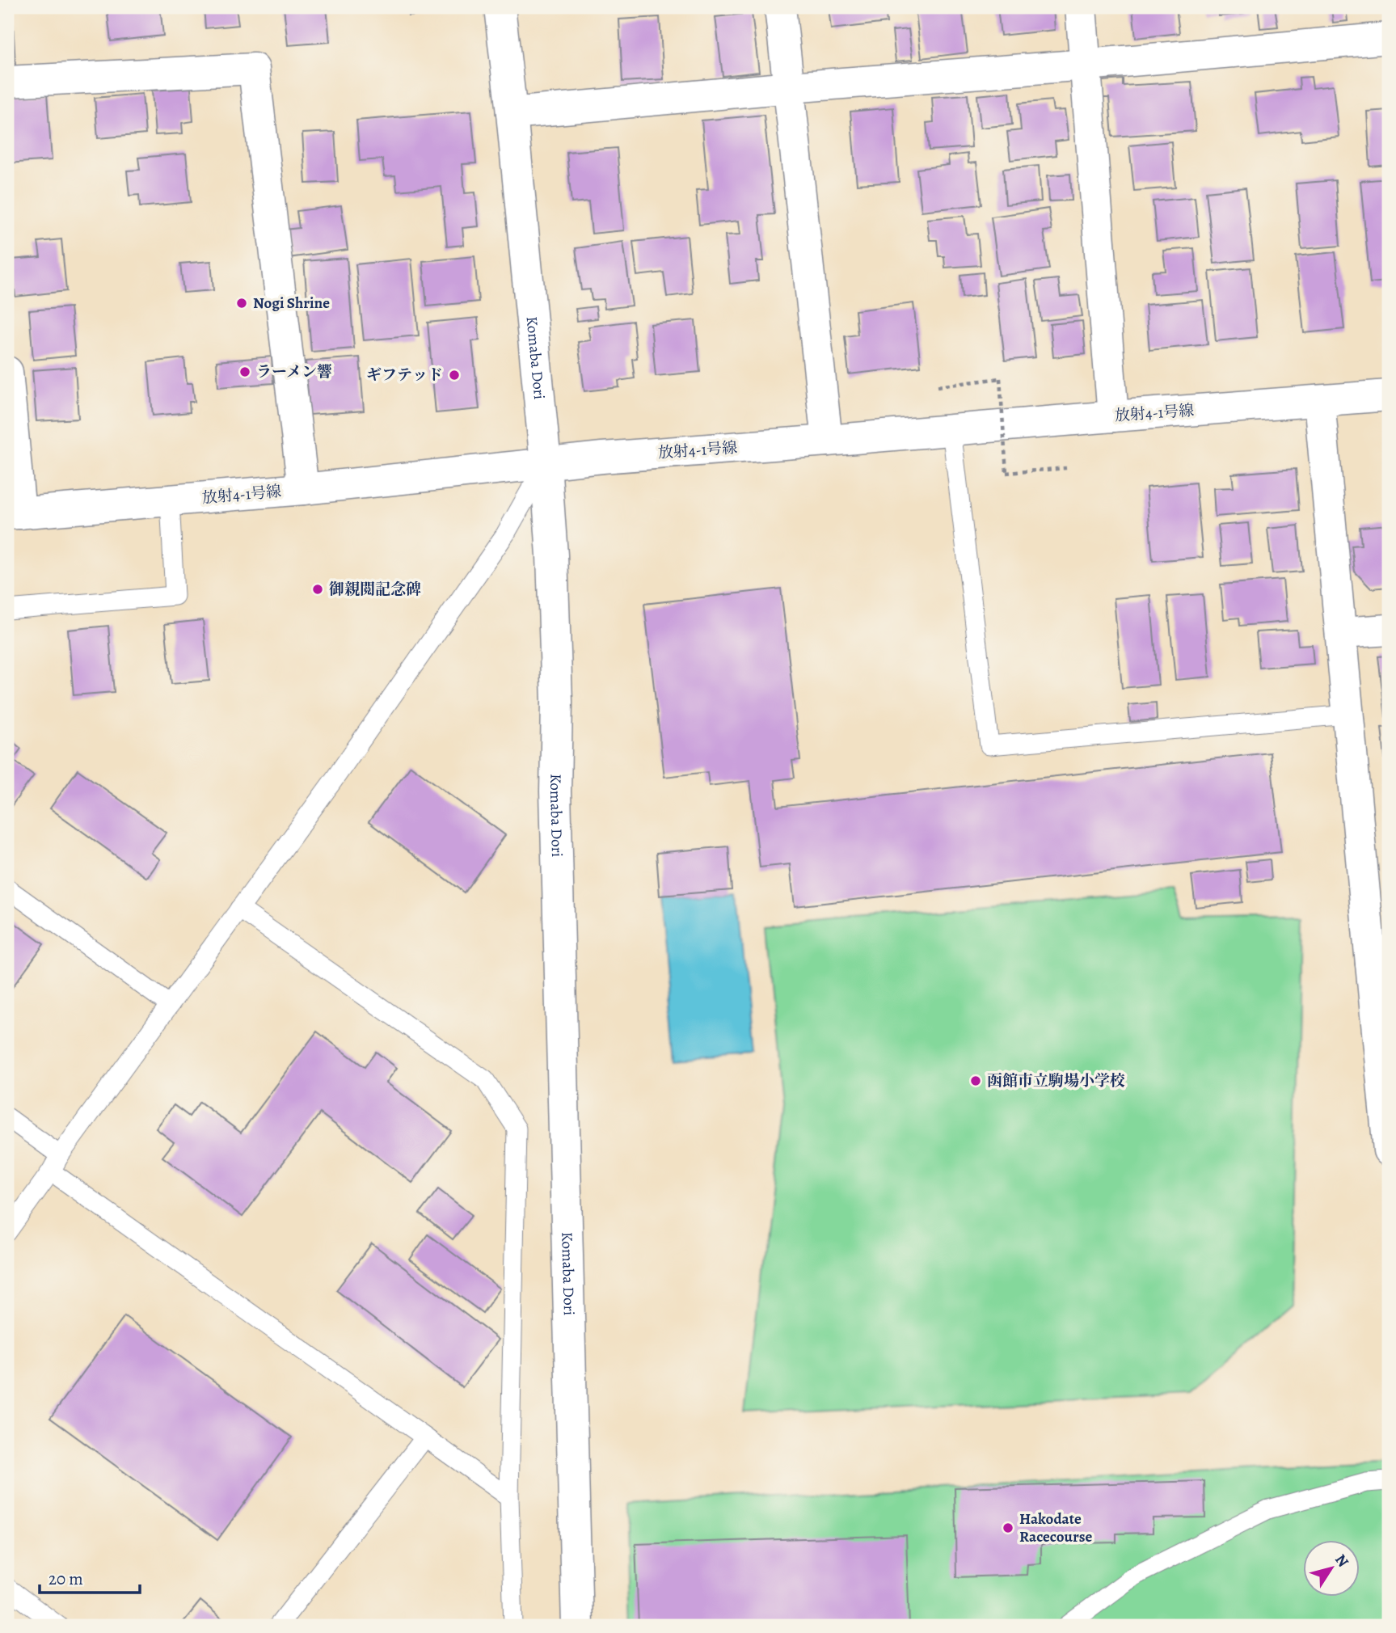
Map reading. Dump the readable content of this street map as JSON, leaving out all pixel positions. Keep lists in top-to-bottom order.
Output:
{
  "streets": {
    "street": ["Komaba Dori", "放射4-1号線"]
  },
  "crossings": [
    ["Komaba Dori", "放射4-1号線"]
  ],
  "places": [
    "Nogi Shrine",
    "ラーメン響",
    "ギフテッド",
    "御親閲記念碑",
    "函館市立駒場小学校",
    "Hakodate Racecourse"
  ],
  "scale_bar": "20 m",
  "north": "top right"
}
